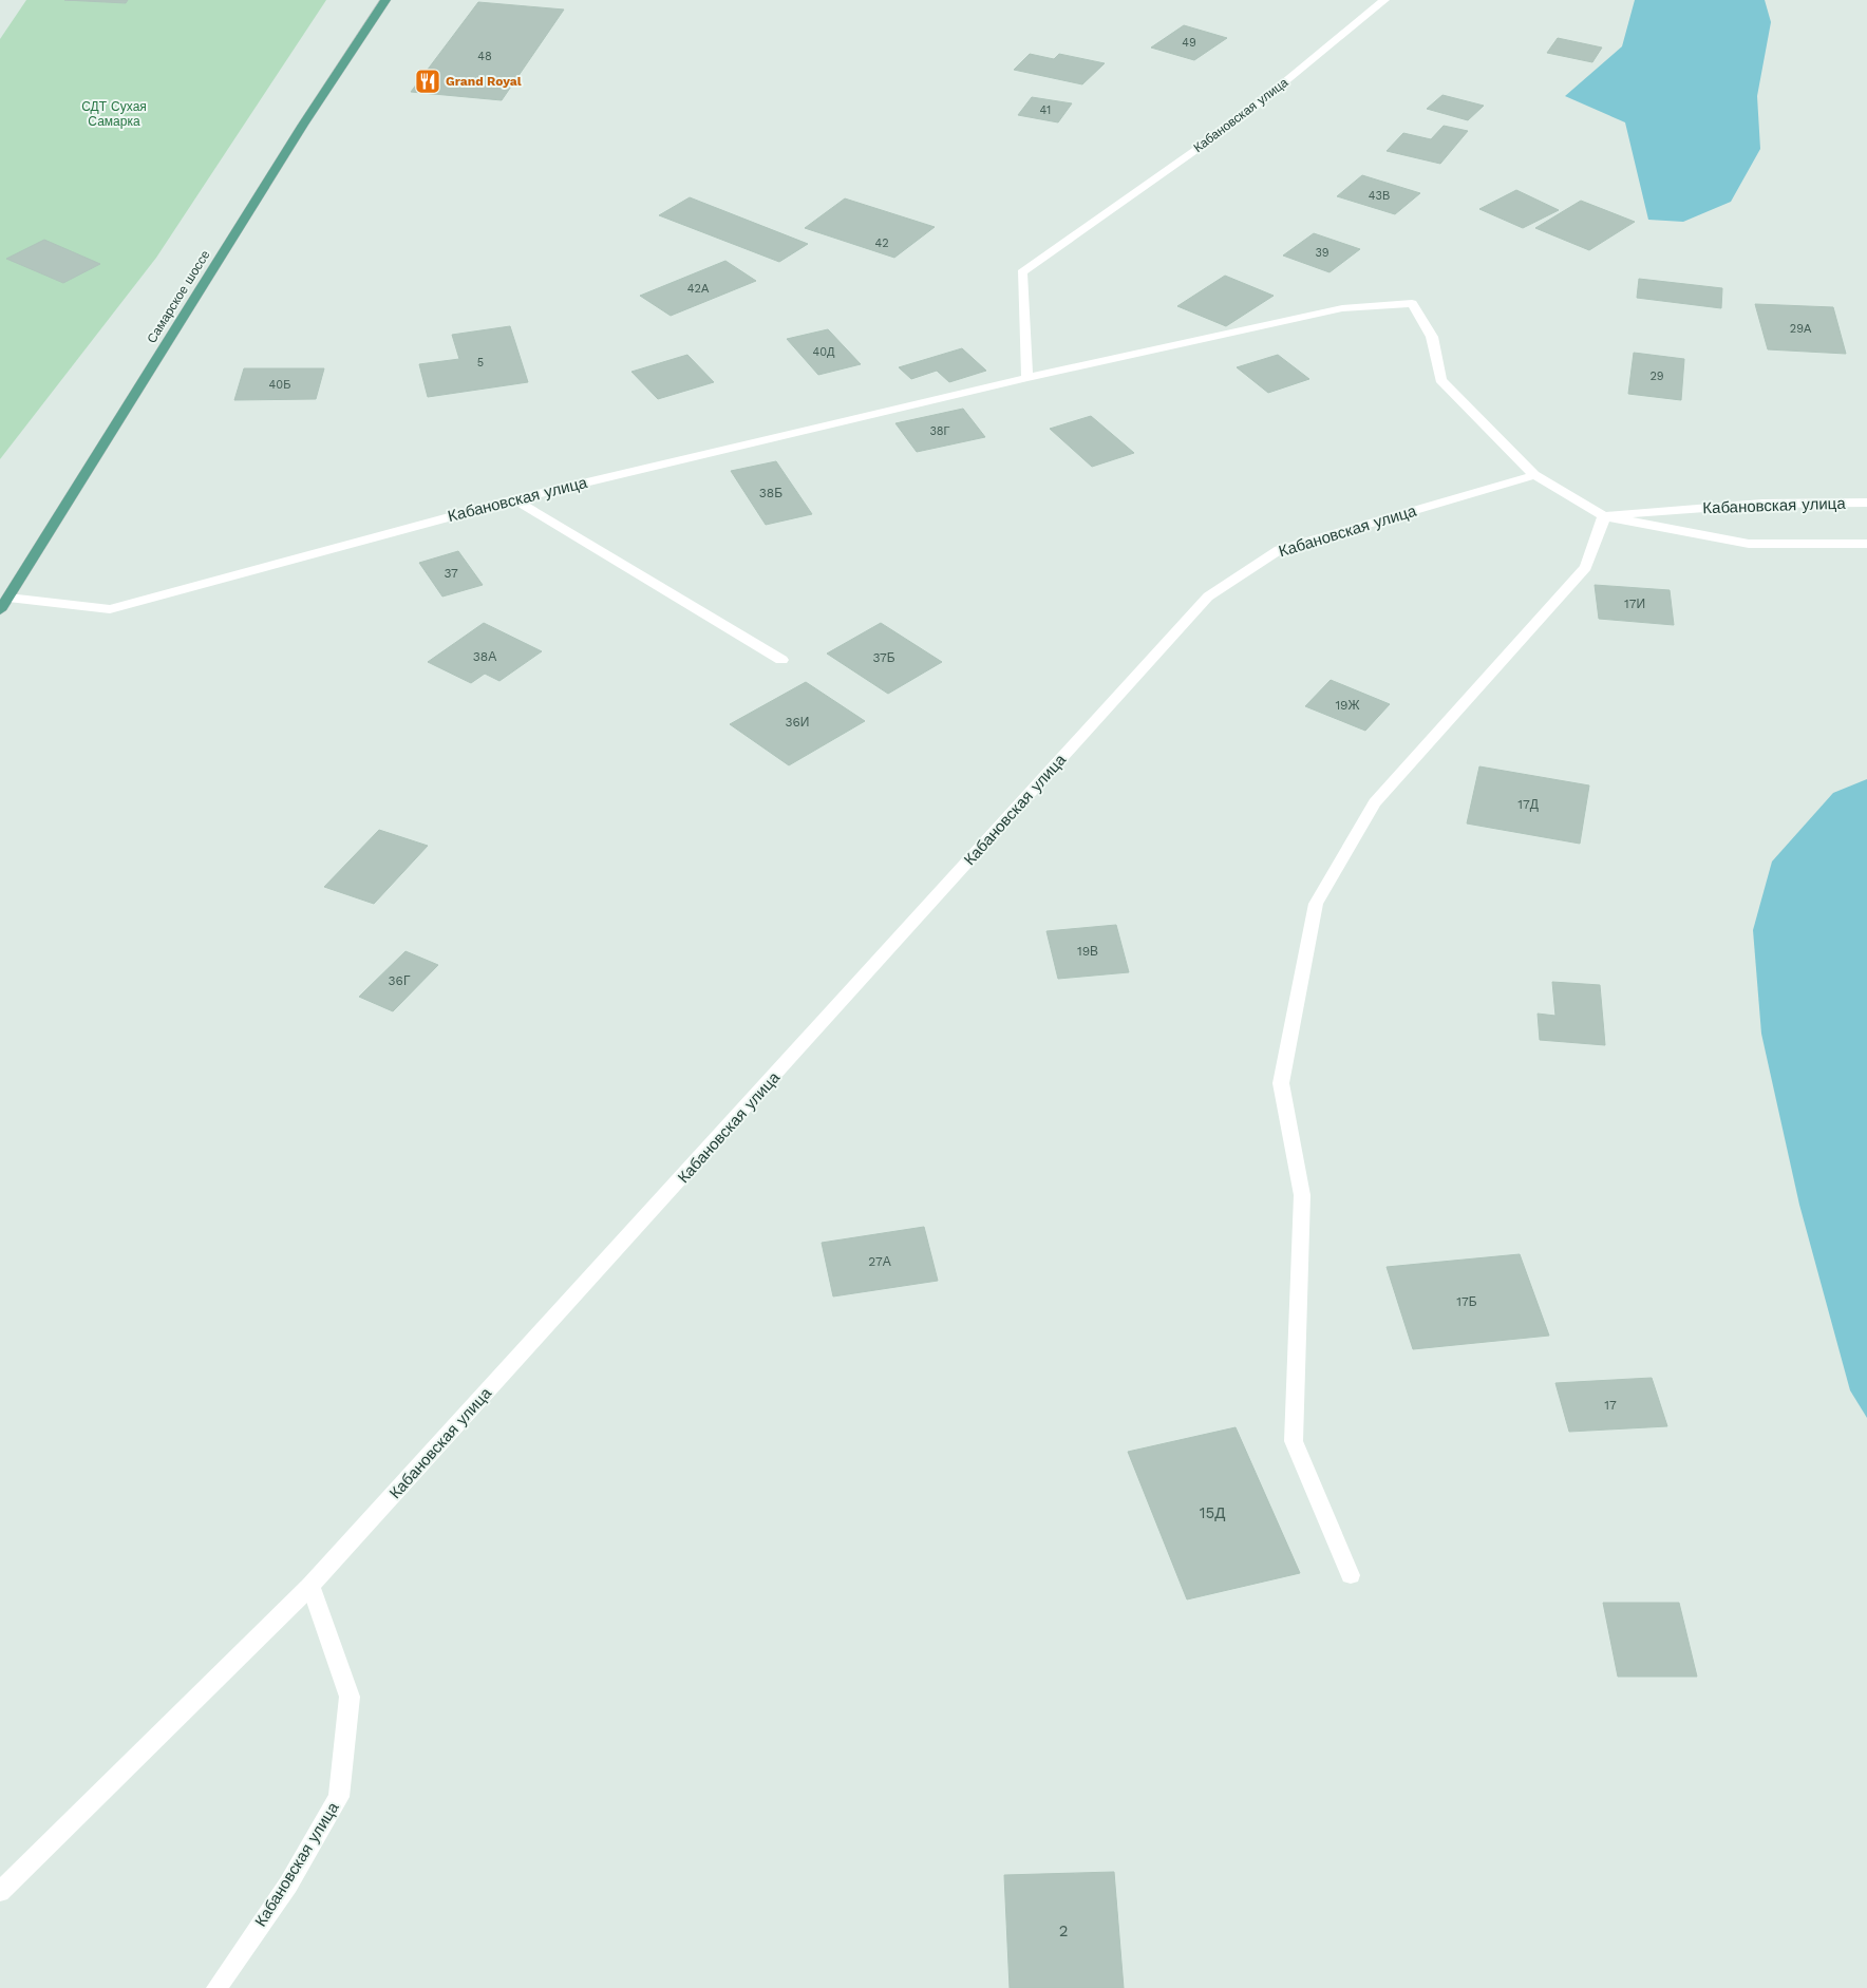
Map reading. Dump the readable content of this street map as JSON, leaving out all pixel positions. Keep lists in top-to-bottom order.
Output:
{
  "streets": {
    "main road": ["Самарское шоссе"],
    "street": ["Кабановская улица"]
  },
  "crossings": [
    ["Кабановская улица", "Самарское шоссе"]
  ],
  "parks": ["СДТ Сухая Самарка"],
  "places": {
    "restaurant": ["Grand Royal"]
  },
  "house_numbers": [
    "49",
    "48",
    "41",
    "43В",
    "42",
    "39",
    "42А",
    "29А",
    "40Д",
    "5",
    "29",
    "40Б",
    "38Г",
    "38Б",
    "37",
    "17И",
    "38А",
    "37Б",
    "19Ж",
    "36И",
    "17Д",
    "19В",
    "36Г",
    "27А",
    "17Б",
    "17",
    "15Д",
    "2"
  ]
}
